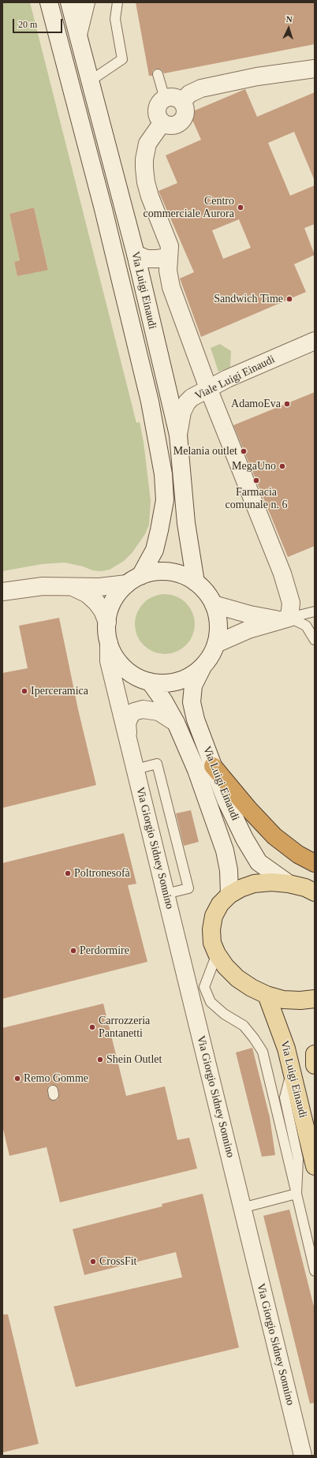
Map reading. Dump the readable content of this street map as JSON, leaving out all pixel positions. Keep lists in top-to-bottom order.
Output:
{
  "streets": {
    "main road": ["Via Luigi Einaudi"],
    "street": ["Viale Luigi Einaudi", "Via Giorgio Sidney Sonnino"]
  },
  "crossings": [
    ["Via Luigi Einaudi", "Viale Luigi Einaudi"],
    ["Via Luigi Einaudi", "Via Giorgio Sidney Sonnino"]
  ],
  "places": [
    "Centro commerciale Aurora",
    "Sandwich Time",
    "AdamoEva",
    "Melania outlet",
    "MegaUno",
    "Farmacia comunale n. 6",
    "Iperceramica",
    "Poltronesofà",
    "Perdormire",
    "Carrozzeria Pantanetti",
    "Shein Outlet",
    "Remo Gomme",
    "CrossFit"
  ],
  "scale_bar": "20 m",
  "north": "top"
}
